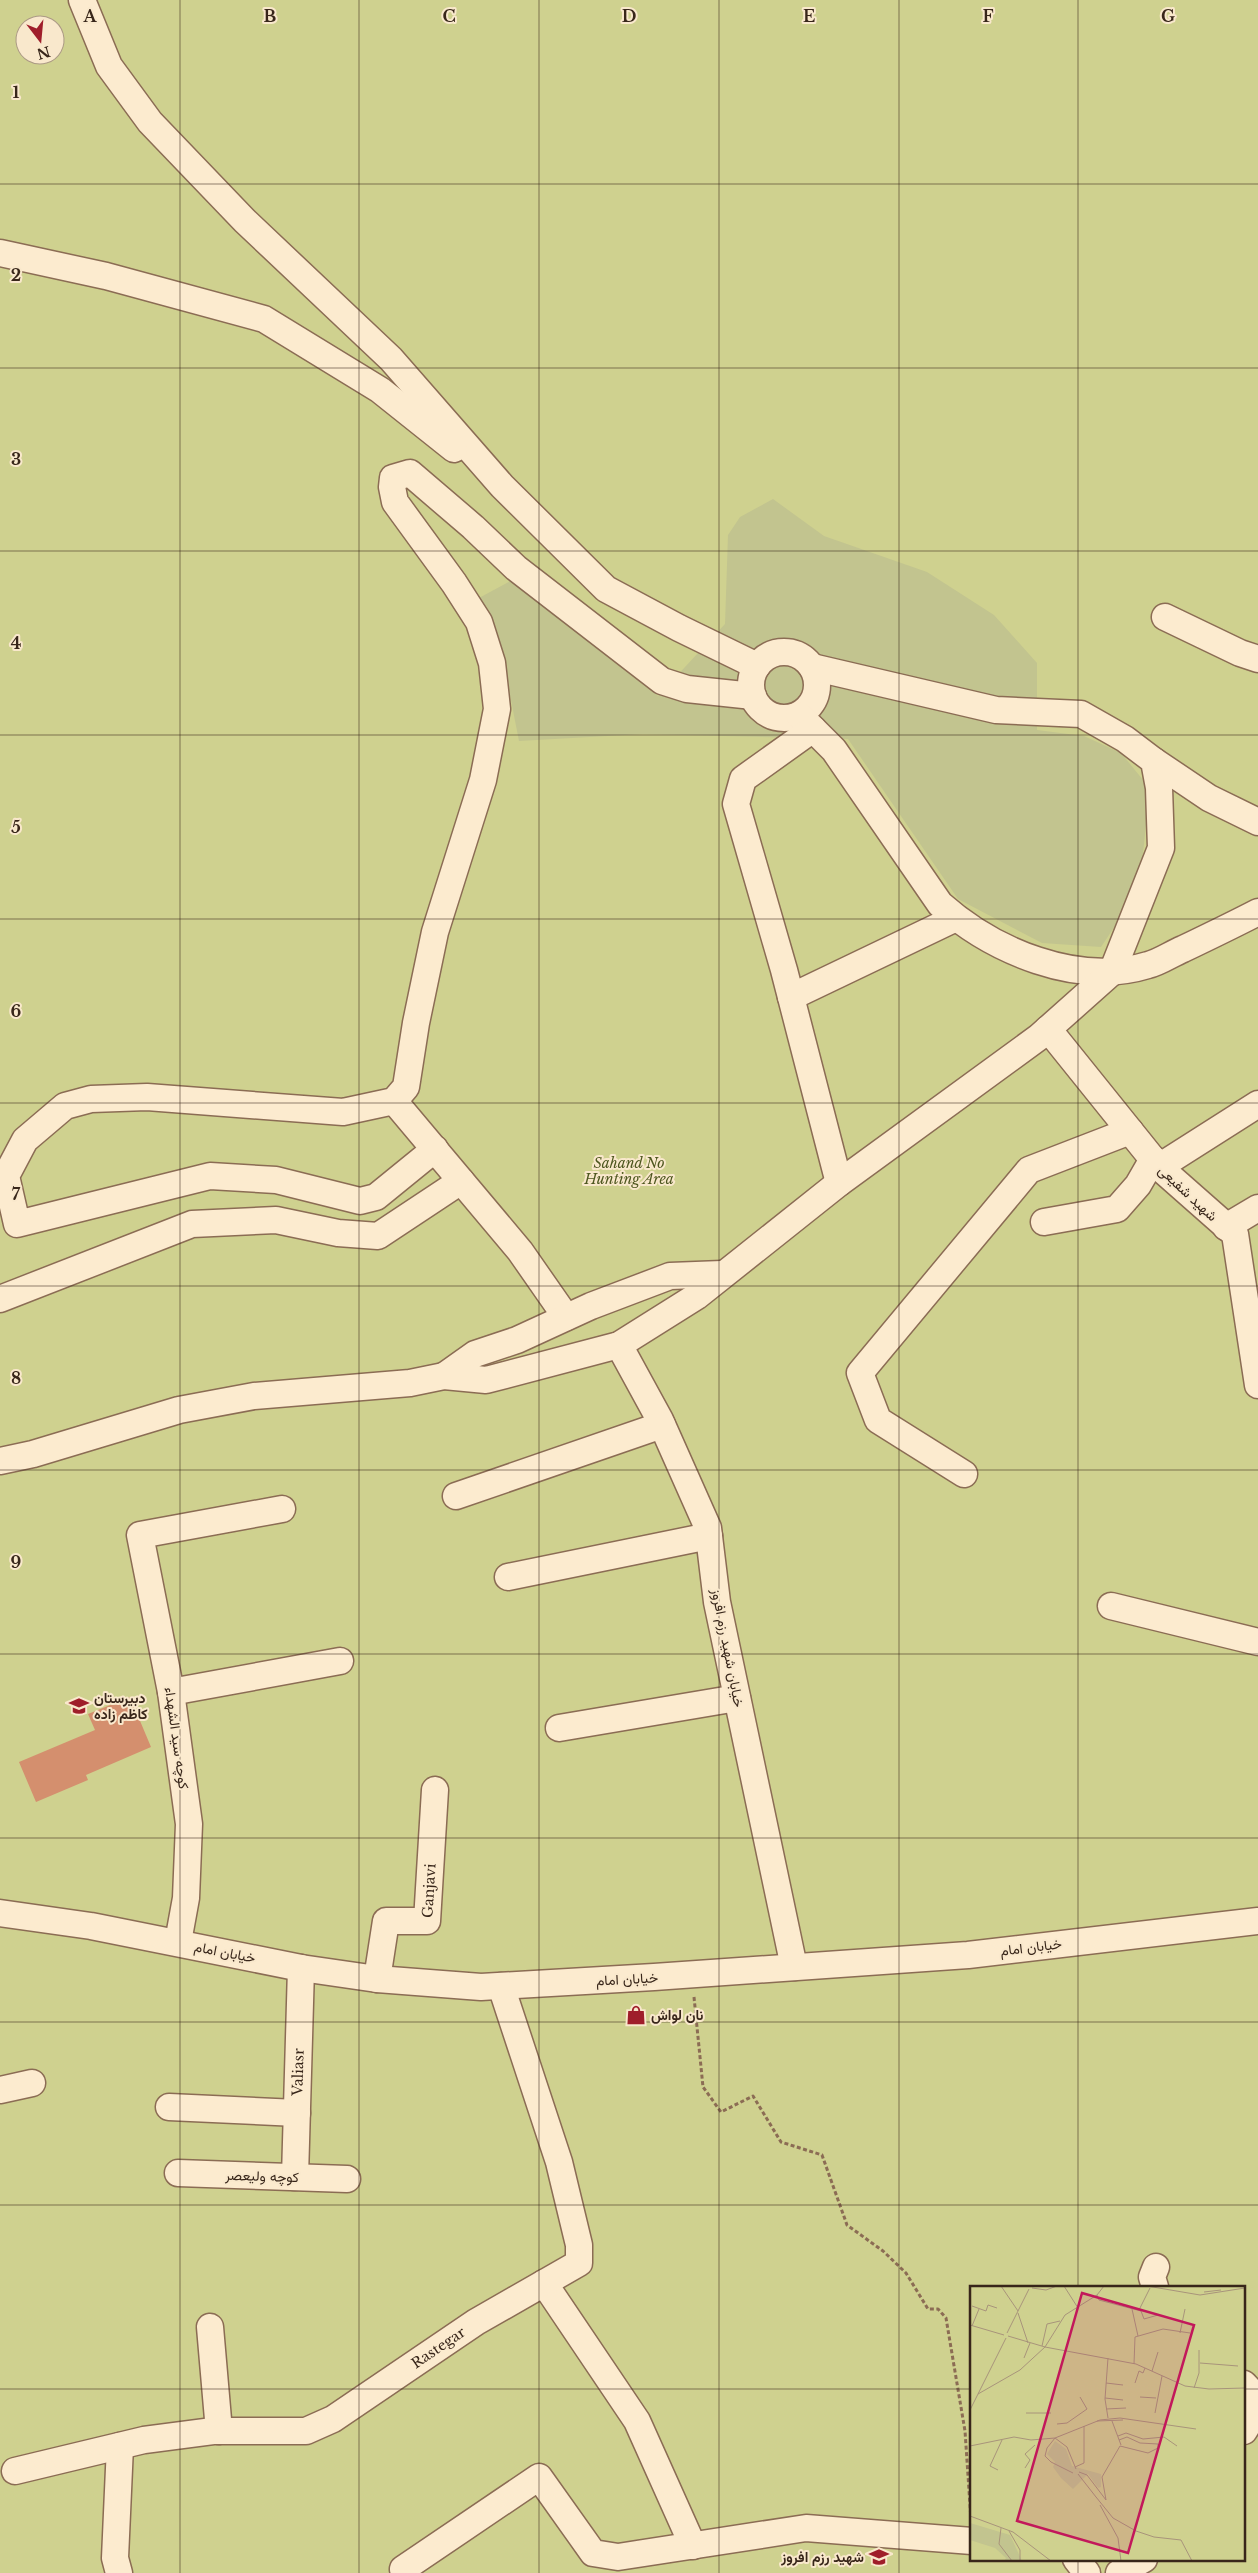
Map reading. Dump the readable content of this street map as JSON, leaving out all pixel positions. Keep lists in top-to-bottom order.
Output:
{
  "streets": {
    "street": [
      "شهید شفیعی",
      "خیابان شهید رزم افروز",
      "کوچه سید الشهداء",
      "Ganjavi",
      "خیابان امام",
      "Valiasr",
      "کوچه ولیعصر",
      "Rastegar"
    ]
  },
  "crossings": [
    ["خیابان شهید رزم افروز", "خیابان امام"],
    ["کوچه سید الشهداء", "خیابان امام"],
    ["Ganjavi", "خیابان امام"],
    ["خیابان امام", "Valiasr"],
    ["خیابان امام", "Rastegar"],
    ["Valiasr", "کوچه ولیعصر"]
  ],
  "parks": ["Sahand No Hunting Area"],
  "places": {
    "school or university": ["دبیرستان کاظم زاده", "شهید رزم افروز"],
    "shop": ["نان لواش"]
  },
  "north": "bottom",
  "grid": {
    "columns": [
      "A",
      "B",
      "C",
      "D",
      "E",
      "F",
      "G"
    ],
    "rows": [
      "1",
      "2",
      "3",
      "4",
      "5",
      "6",
      "7",
      "8",
      "9"
    ]
  }
}
